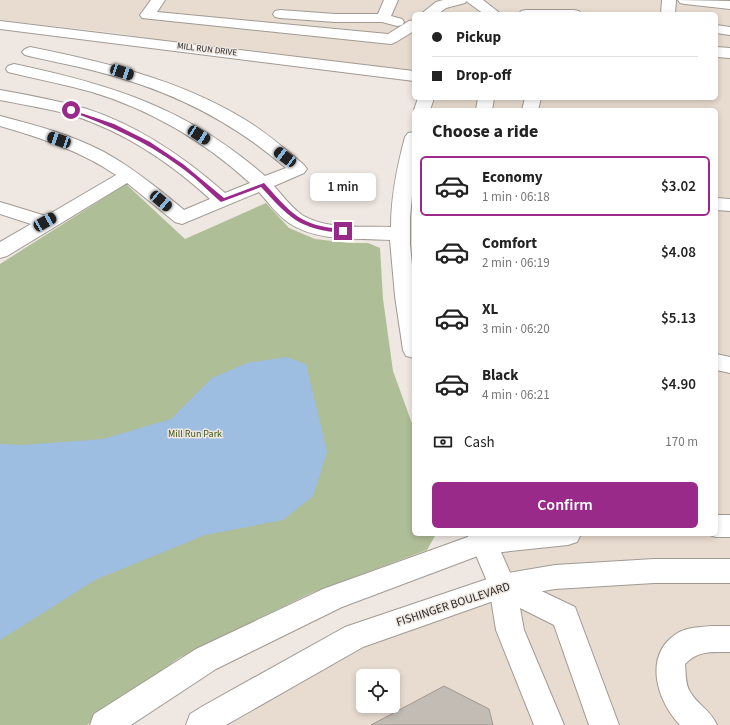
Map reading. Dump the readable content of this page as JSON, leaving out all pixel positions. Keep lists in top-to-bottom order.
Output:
{
  "streets": {
    "street": ["MILL RUN DRIVE", "FISHINGER BOULEVARD"]
  },
  "parks": ["Mill Run Park"],
  "page": {
    "banner": ["Pickup", "Drop-off"],
    "heading": "Choose a ride",
    "list": [
      {
        "name": "Economy",
        "note": "1 min · 06:18",
        "value": "$3.02"
      },
      {
        "name": "Comfort",
        "note": "2 min · 06:19",
        "value": "$4.08"
      },
      {
        "name": "XL",
        "note": "3 min · 06:20",
        "value": "$5.13"
      },
      {
        "name": "Black",
        "note": "4 min · 06:21",
        "value": "$4.90"
      }
    ],
    "bubble": "1 min",
    "pay": ["Cash", "170 m"],
    "buttons": "Confirm"
  }
}
